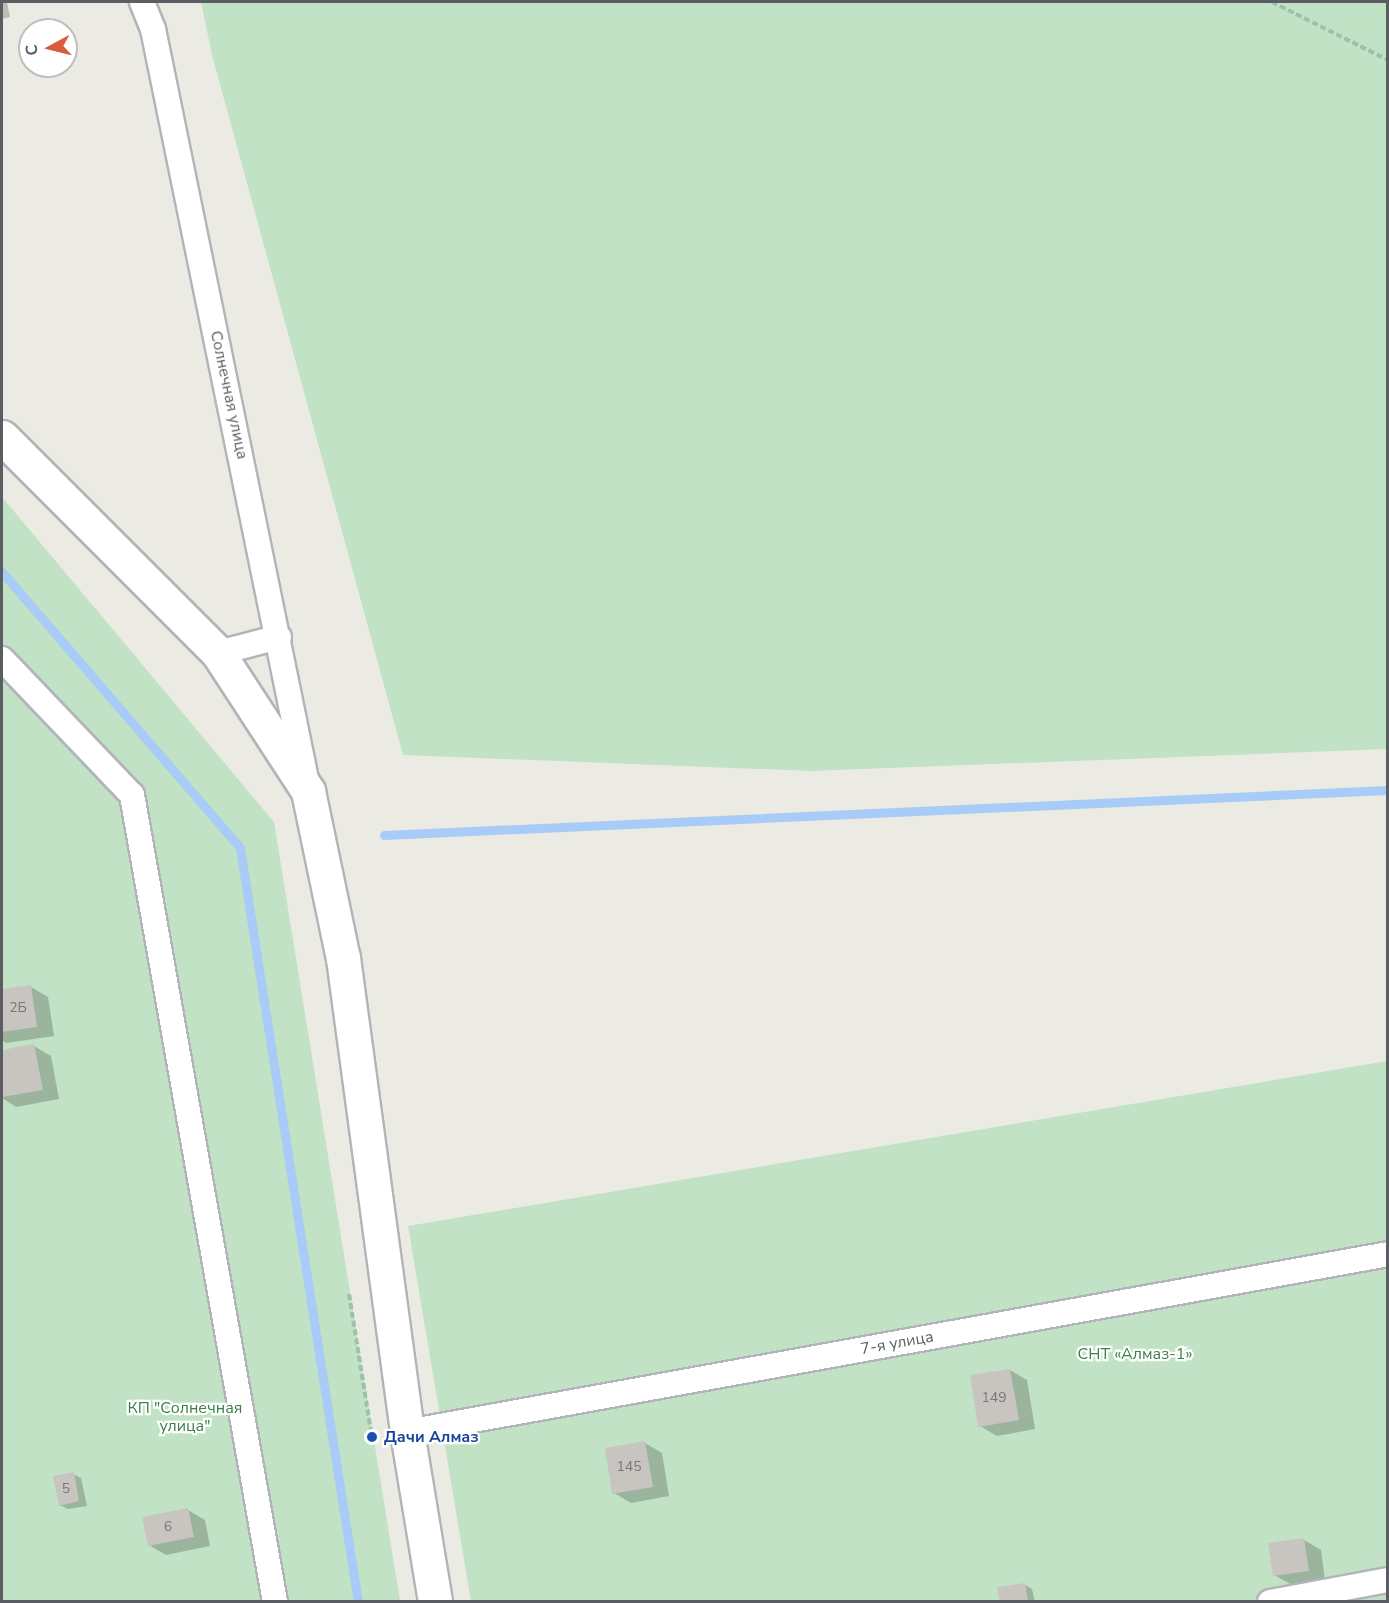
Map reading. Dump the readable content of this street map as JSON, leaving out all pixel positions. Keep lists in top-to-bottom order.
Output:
{
  "streets": {
    "street": ["Солнечная улица", "7-я улица"]
  },
  "parks": ["СНТ «Алмаз-1»", "КП \"Солнечная улица\""],
  "places": ["Дачи Алмаз"],
  "house_numbers": [
    "2Б",
    "149",
    "145",
    "5",
    "6"
  ],
  "north": "left"
}
